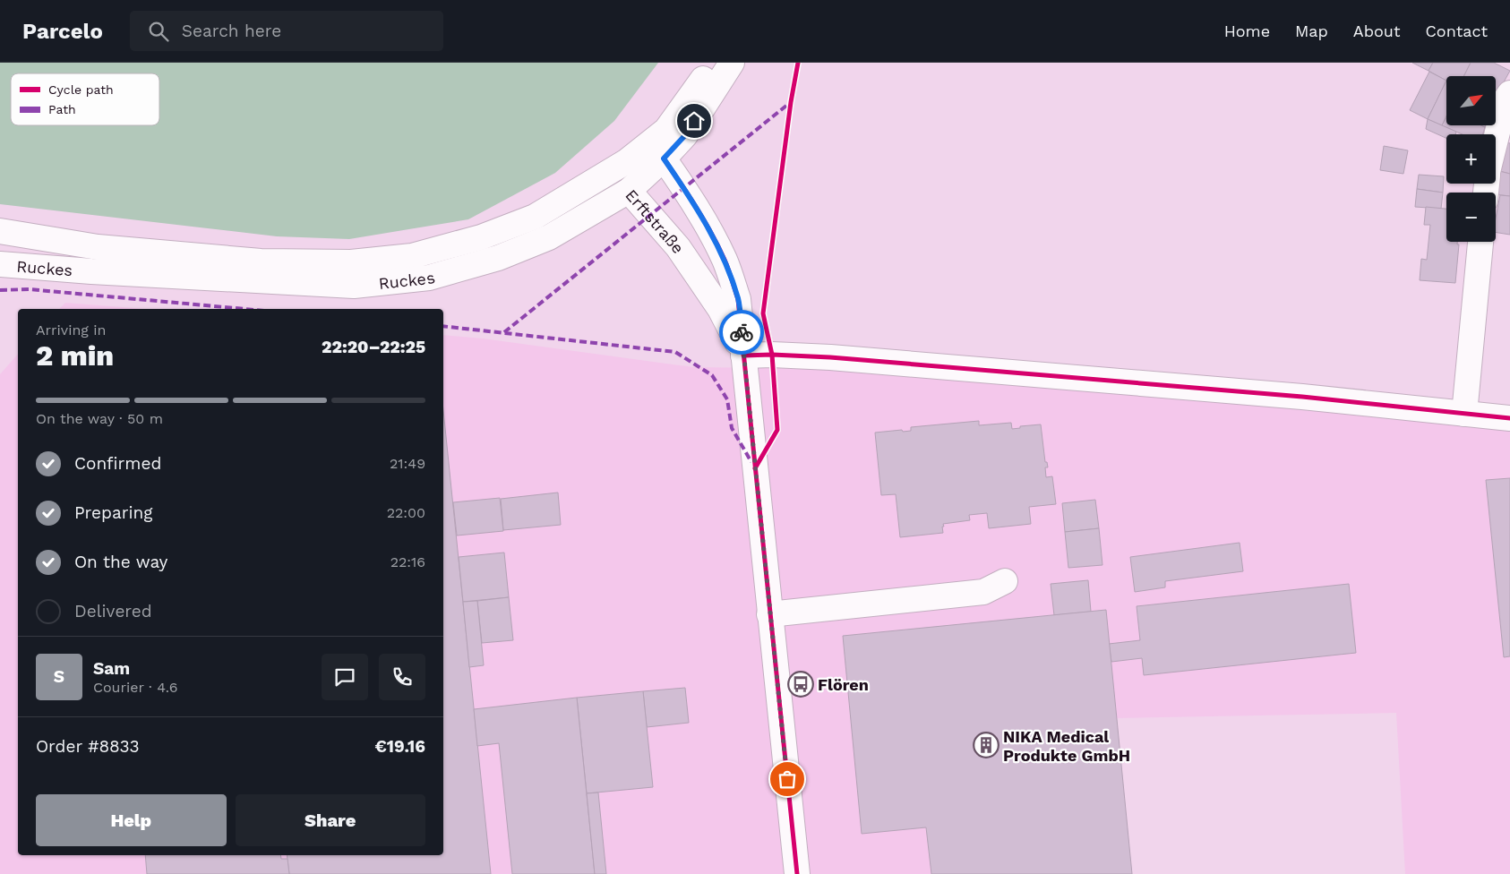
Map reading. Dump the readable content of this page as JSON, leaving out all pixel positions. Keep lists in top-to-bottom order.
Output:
{
  "streets": {
    "street": ["Erftstraße", "Ruckes"]
  },
  "crossings": [
    ["Erftstraße", "Ruckes"]
  ],
  "places": {
    "bus stop": ["Flören"],
    "building": ["NIKA Medical Produkte GmbH"]
  },
  "legend": ["Cycle path", "Path"],
  "north": "top right",
  "page": {
    "header": "Parcelo",
    "search": "Search here",
    "nav": [
      "Home",
      "Map",
      "About",
      "Contact"
    ],
    "map_buttons": ["+", "−"],
    "heading": ["2 min", "Arriving in", "22:20–22:25"],
    "panel": [
      "Sam",
      "Courier · 4.6",
      "Order #8833",
      "€19.16"
    ],
    "bar": "On the way · 50 m",
    "list": [
      ["Confirmed", "21:49"],
      ["Preparing", "22:00"],
      ["On the way", "22:16"],
      "Delivered"
    ],
    "round": "S",
    "buttons": ["Help", "Share"]
  }
}
